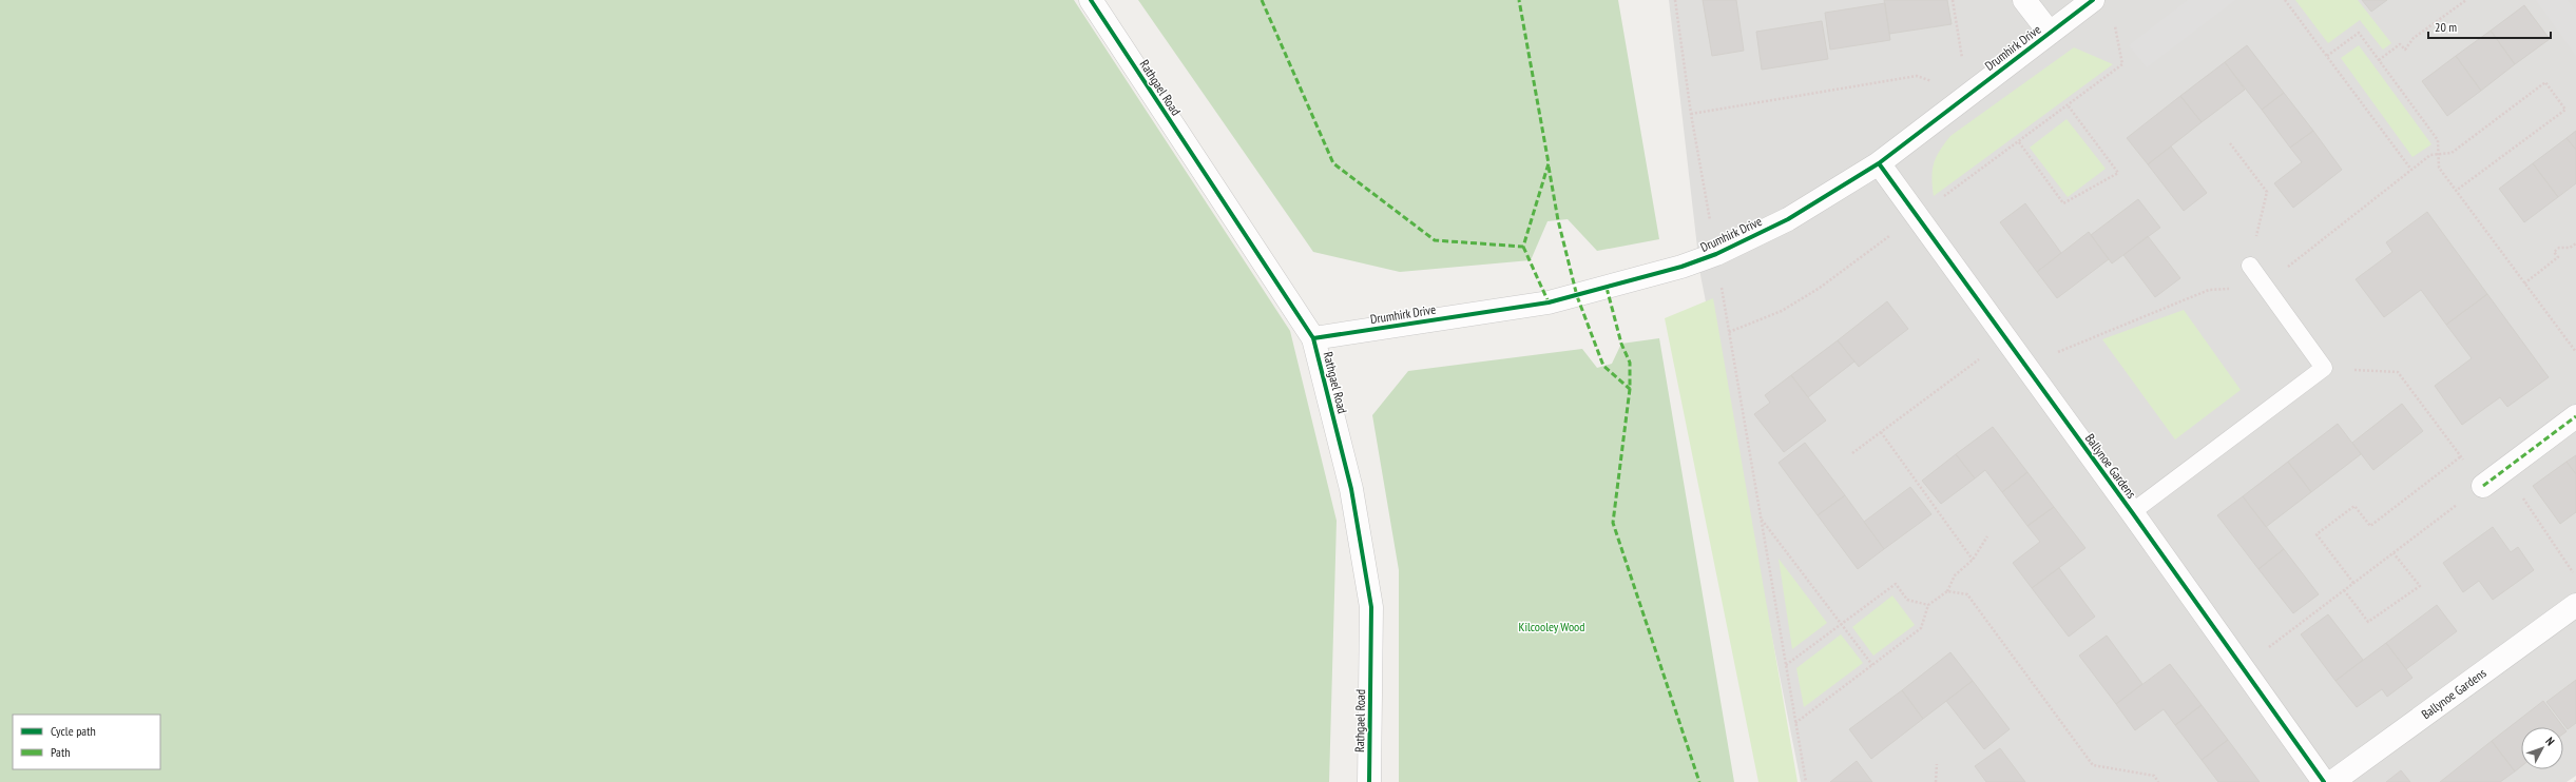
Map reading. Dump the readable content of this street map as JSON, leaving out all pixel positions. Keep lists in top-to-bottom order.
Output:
{
  "streets": {
    "street": ["Drumhirk Drive", "Rathgael Road", "Ballynoe Gardens"]
  },
  "crossings": [
    ["Drumhirk Drive", "Rathgael Road"],
    ["Drumhirk Drive", "Ballynoe Gardens"]
  ],
  "parks": ["Kilcooley Wood"],
  "legend": ["Cycle path", "Path"],
  "scale_bar": "20 m",
  "north": "top right"
}
